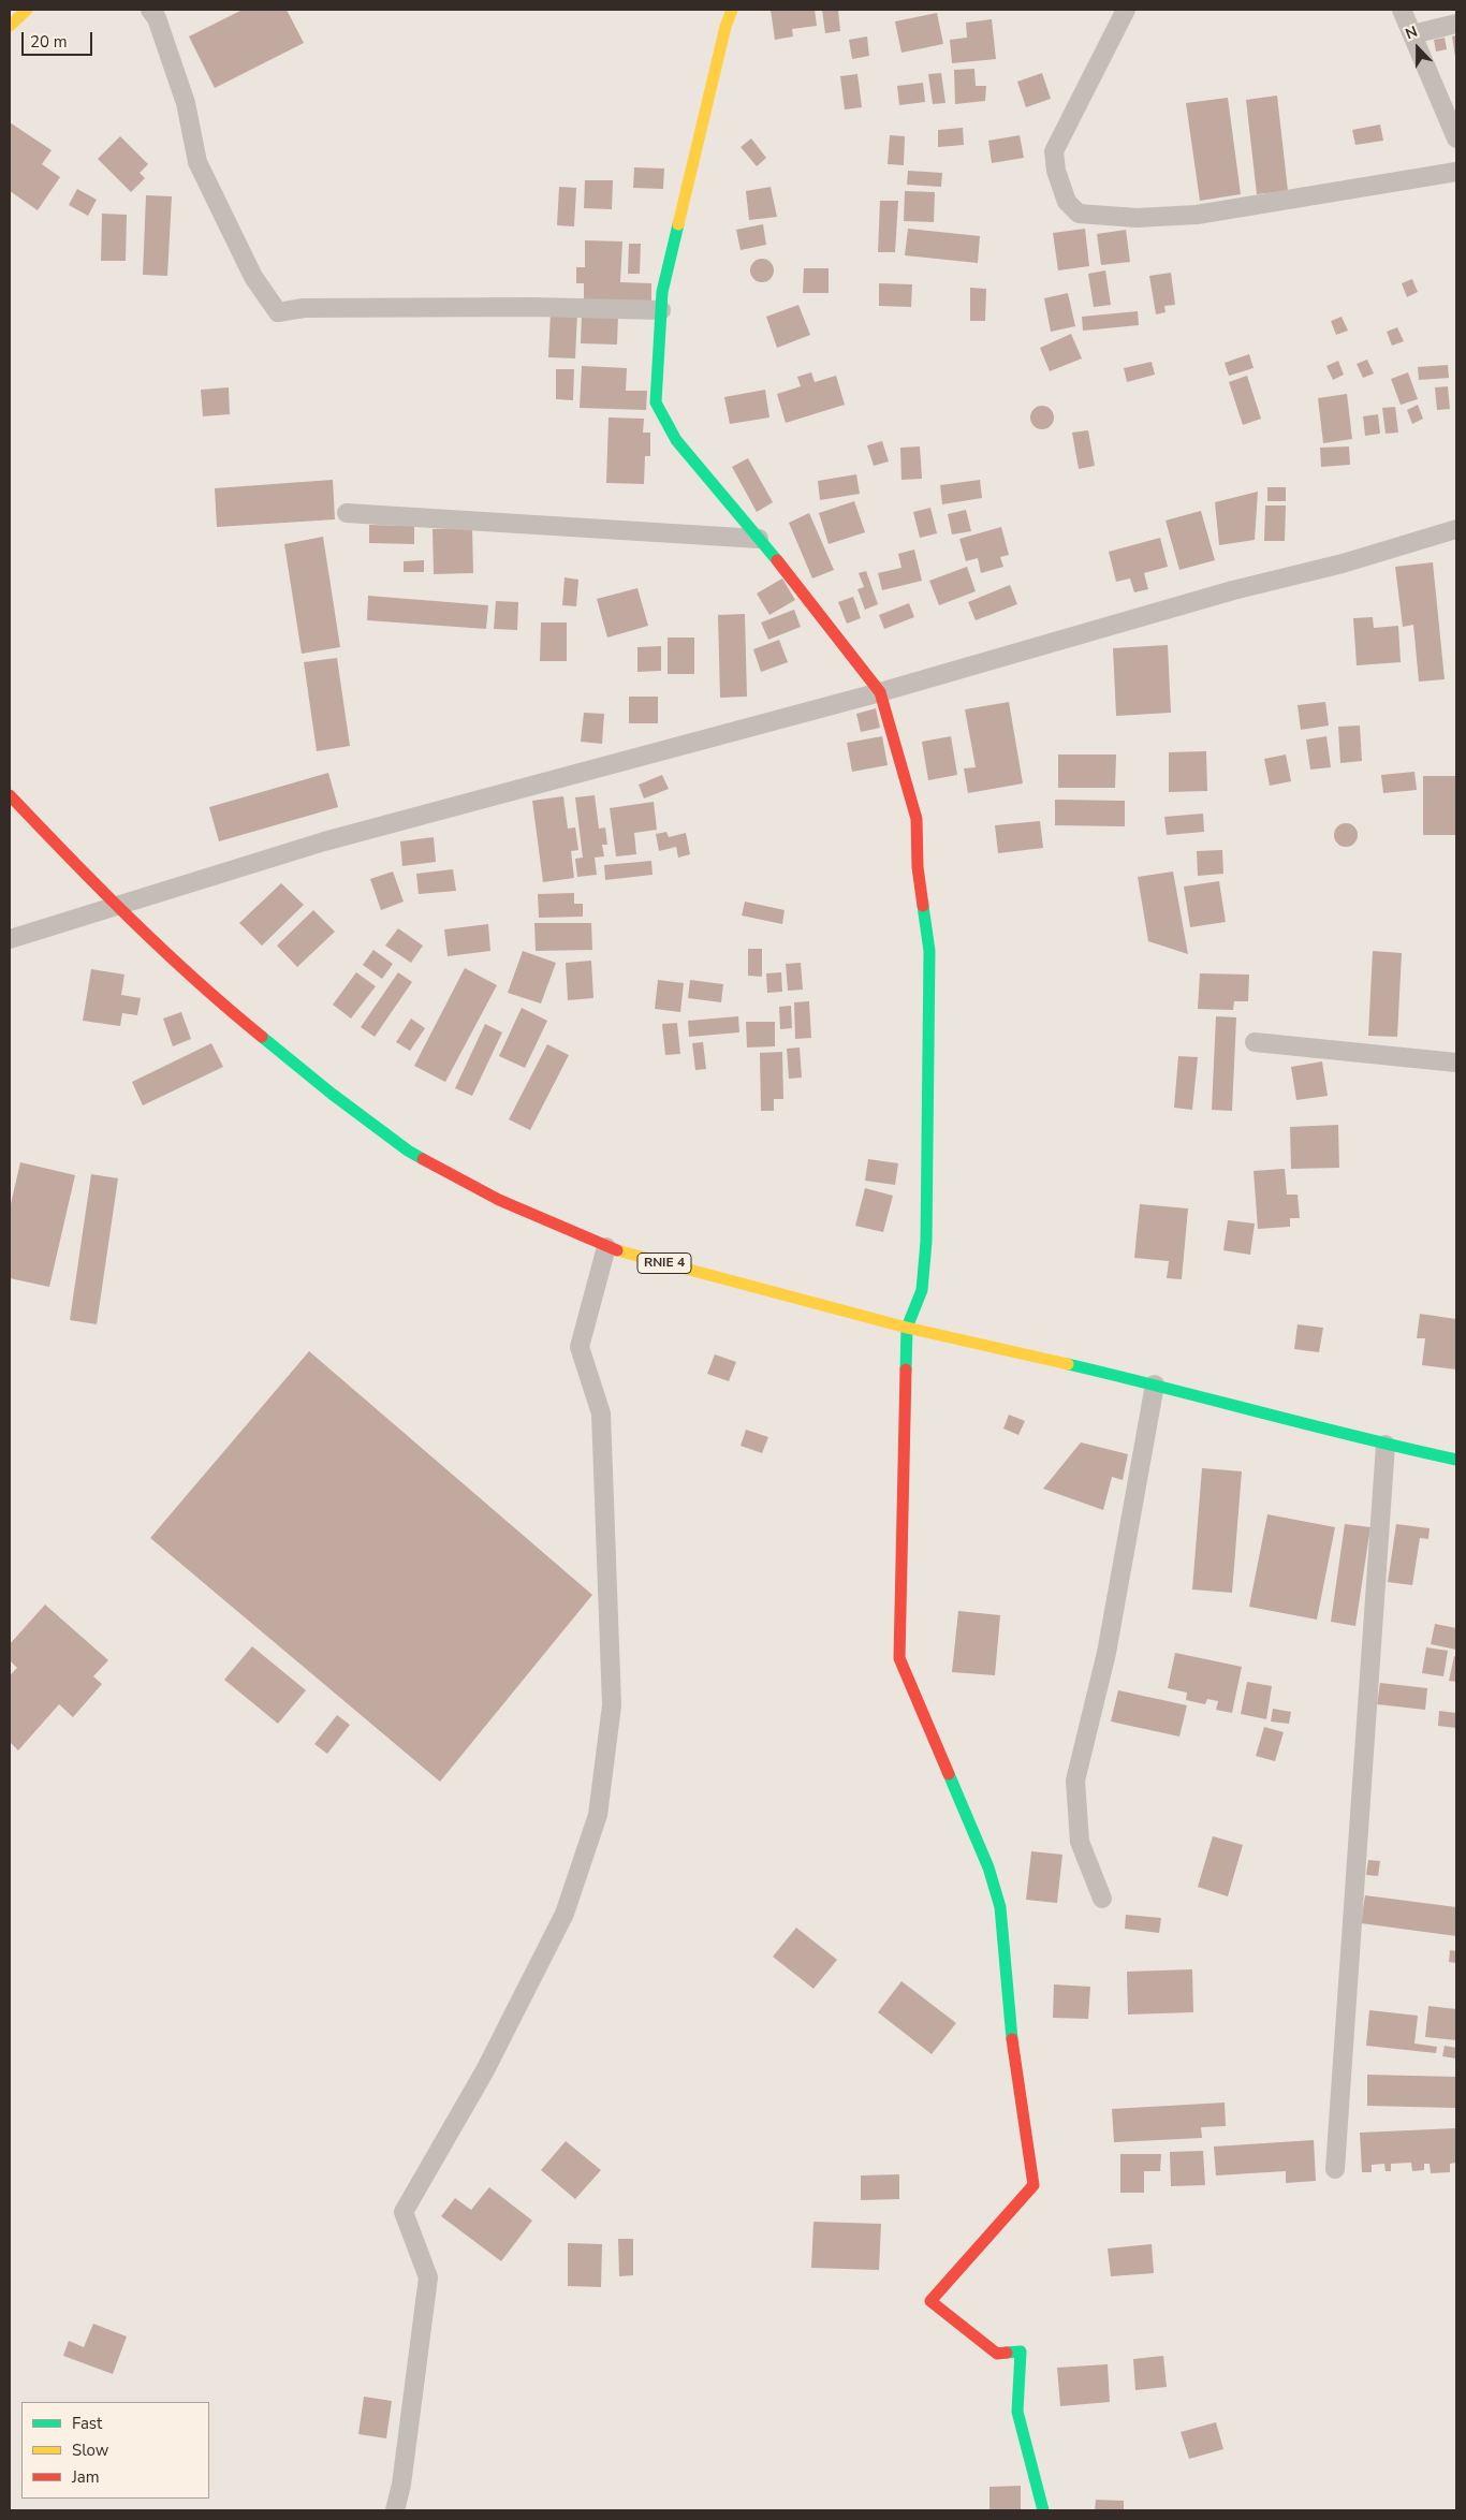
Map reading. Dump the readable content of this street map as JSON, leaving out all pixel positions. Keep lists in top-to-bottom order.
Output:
{
  "streets": {
    "street": ["RNIE 4"]
  },
  "legend": ["Fast", "Slow", "Jam"],
  "scale_bar": "20 m",
  "north": "top"
}
